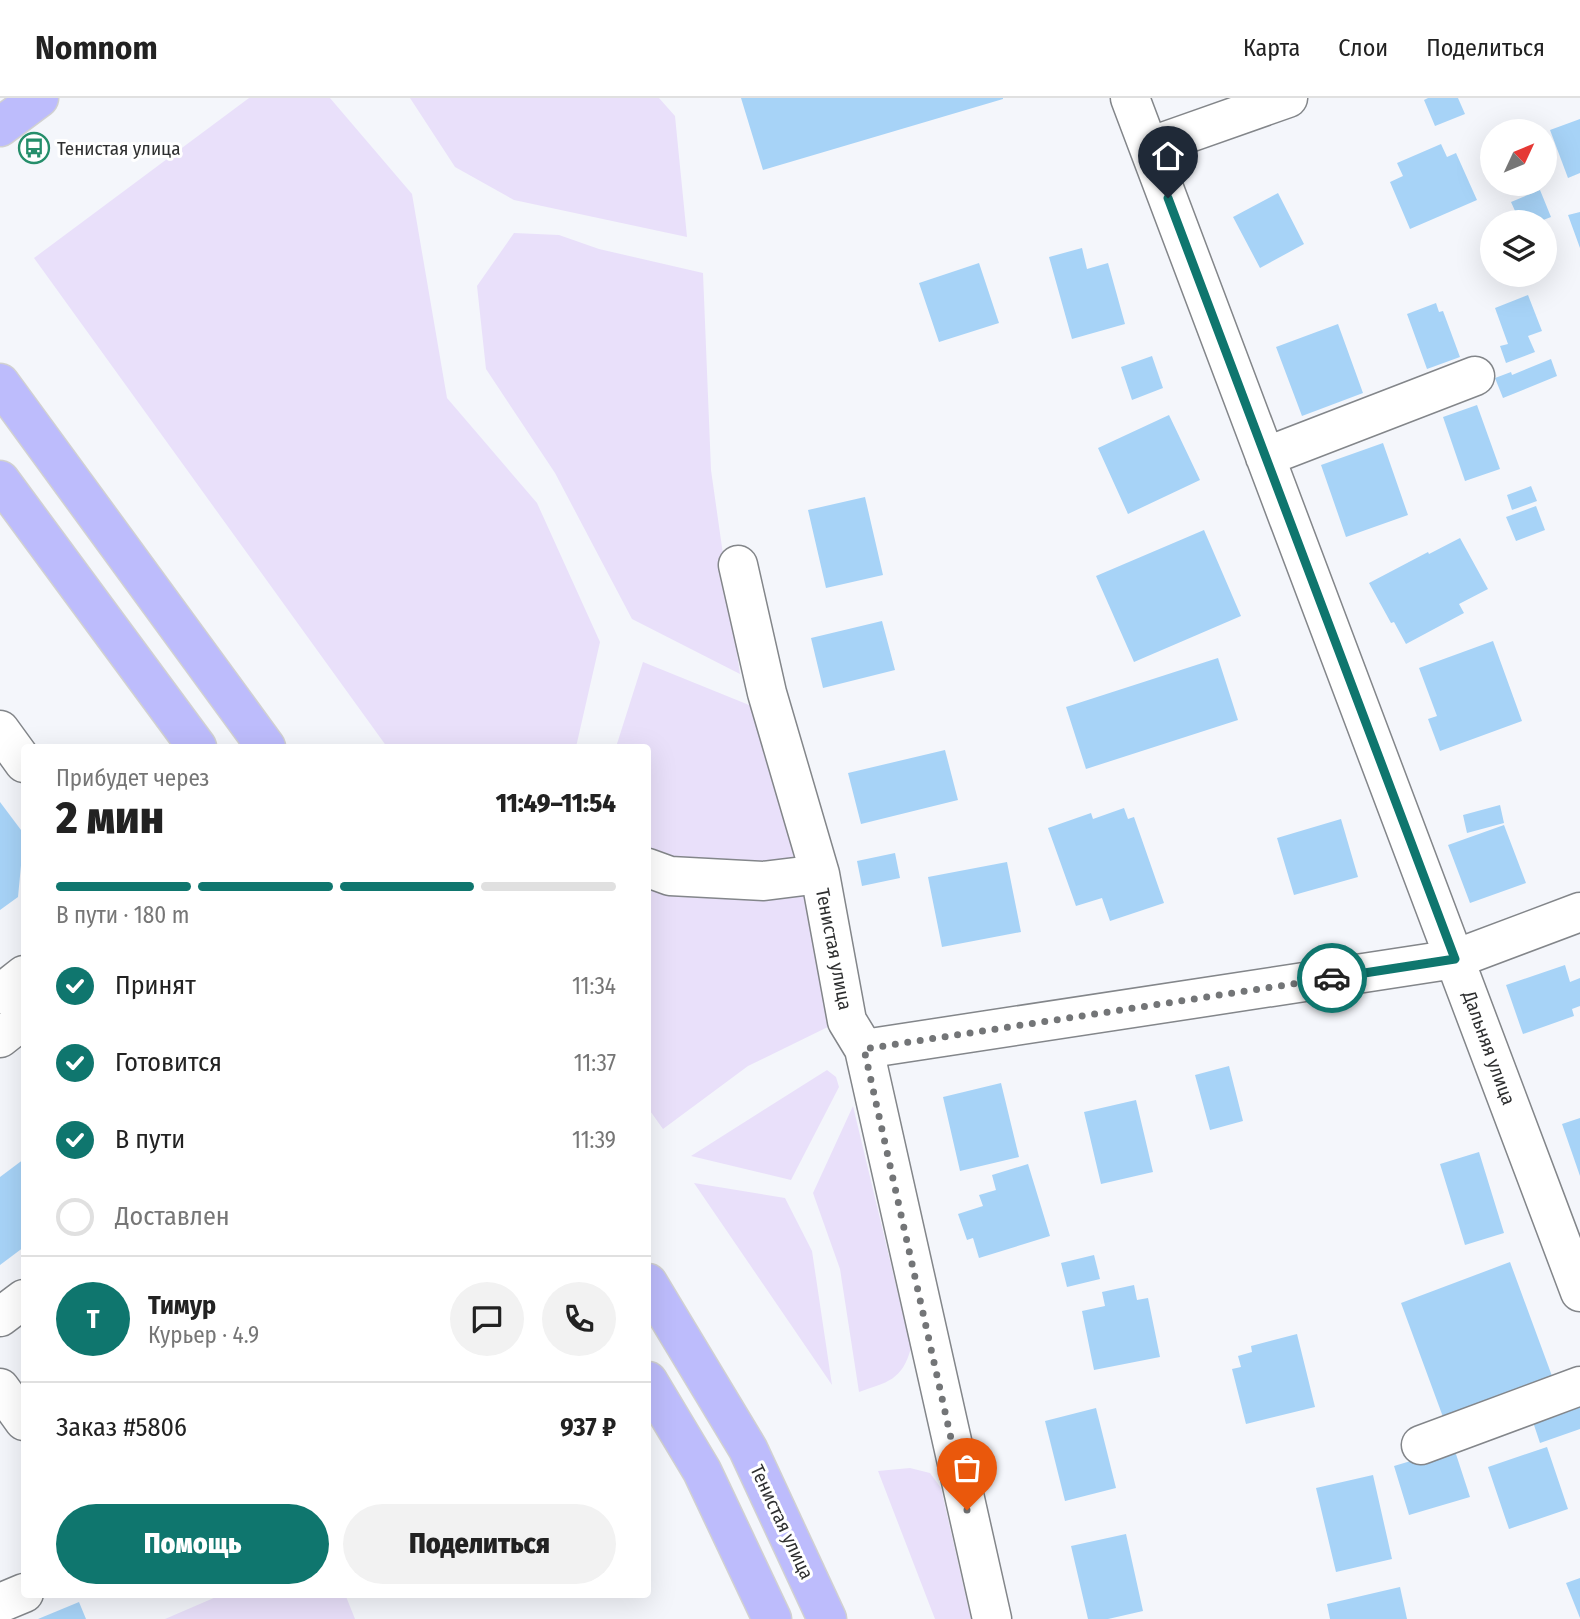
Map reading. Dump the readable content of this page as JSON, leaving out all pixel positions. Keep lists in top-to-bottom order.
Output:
{
  "streets": {
    "main road": ["Тенистая улица"],
    "street": ["Дальняя улица"]
  },
  "places": {
    "bus stop": ["Тенистая улица"]
  },
  "north": "top right",
  "page": {
    "header": "Nomnom",
    "nav": ["Карта", "Слои", "Поделиться"],
    "heading": ["2 мин", "Прибудет через", "11:49–11:54"],
    "panel": [
      "Тимур",
      "Курьер · 4.9",
      "Заказ #5806",
      "937 ₽"
    ],
    "bar": "В пути · 180 m",
    "list": [
      ["Принят", "11:34"],
      ["Готовится", "11:37"],
      ["В пути", "11:39"],
      "Доставлен"
    ],
    "round": "Т",
    "buttons": ["Помощь", "Поделиться"]
  }
}
